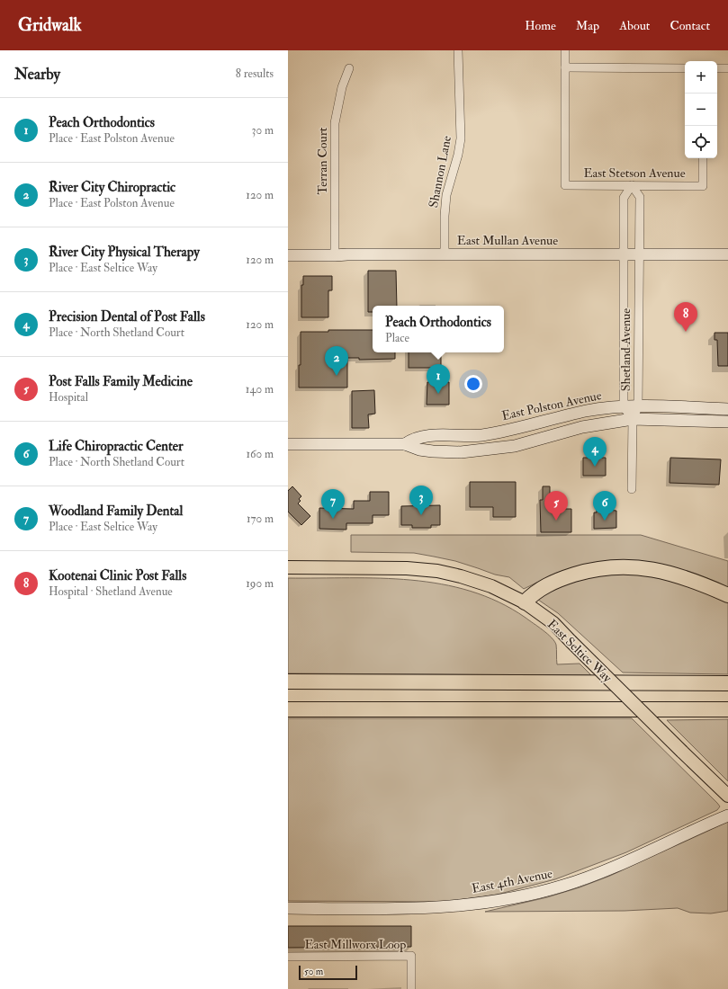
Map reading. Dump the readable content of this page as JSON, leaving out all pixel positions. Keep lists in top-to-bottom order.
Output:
{
  "streets": {
    "main road": ["East Seltice Way"],
    "street": [
      "Terran Court",
      "Shannon Lane",
      "East Stetson Avenue",
      "East Mullan Avenue",
      "Shetland Avenue",
      "East Polston Avenue",
      "East 4th Avenue",
      "East Millworx Loop"
    ]
  },
  "crossings": [
    ["Terran Court", "East Mullan Avenue"],
    ["Shannon Lane", "East Mullan Avenue"],
    ["East Stetson Avenue", "Shetland Avenue"],
    ["East Mullan Avenue", "Shetland Avenue"],
    ["Shetland Avenue", "East Polston Avenue"]
  ],
  "scale_bar": "50 m",
  "page": {
    "header": "Gridwalk",
    "nav": [
      "Home",
      "Map",
      "About",
      "Contact"
    ],
    "heading": ["Nearby", "8 results"],
    "map_buttons": ["+", "−"],
    "list": [
      {
        "mark": "1",
        "name": "Peach Orthodontics",
        "note": "Place · East Polston Avenue",
        "value": "30 m"
      },
      {
        "mark": "2",
        "name": "River City Chiropractic",
        "note": "Place · East Polston Avenue",
        "value": "120 m"
      },
      {
        "mark": "3",
        "name": "River City Physical Therapy",
        "note": "Place · East Seltice Way",
        "value": "120 m"
      },
      {
        "mark": "4",
        "name": "Precision Dental of Post Falls",
        "note": "Place · North Shetland Court",
        "value": "120 m"
      },
      {
        "mark": "5",
        "name": "Post Falls Family Medicine",
        "note": "Hospital",
        "value": "140 m"
      },
      {
        "mark": "6",
        "name": "Life Chiropractic Center",
        "note": "Place · North Shetland Court",
        "value": "160 m"
      },
      {
        "mark": "7",
        "name": "Woodland Family Dental",
        "note": "Place · East Seltice Way",
        "value": "170 m"
      },
      {
        "mark": "8",
        "name": "Kootenai Clinic Post Falls",
        "note": "Hospital · Shetland Avenue",
        "value": "190 m"
      }
    ],
    "pins": [
      "8",
      "2",
      "1",
      "4",
      "3",
      "7",
      "5",
      "6"
    ],
    "popup": ["Peach Orthodontics", "Place"],
    "scale": "50 m"
  }
}
